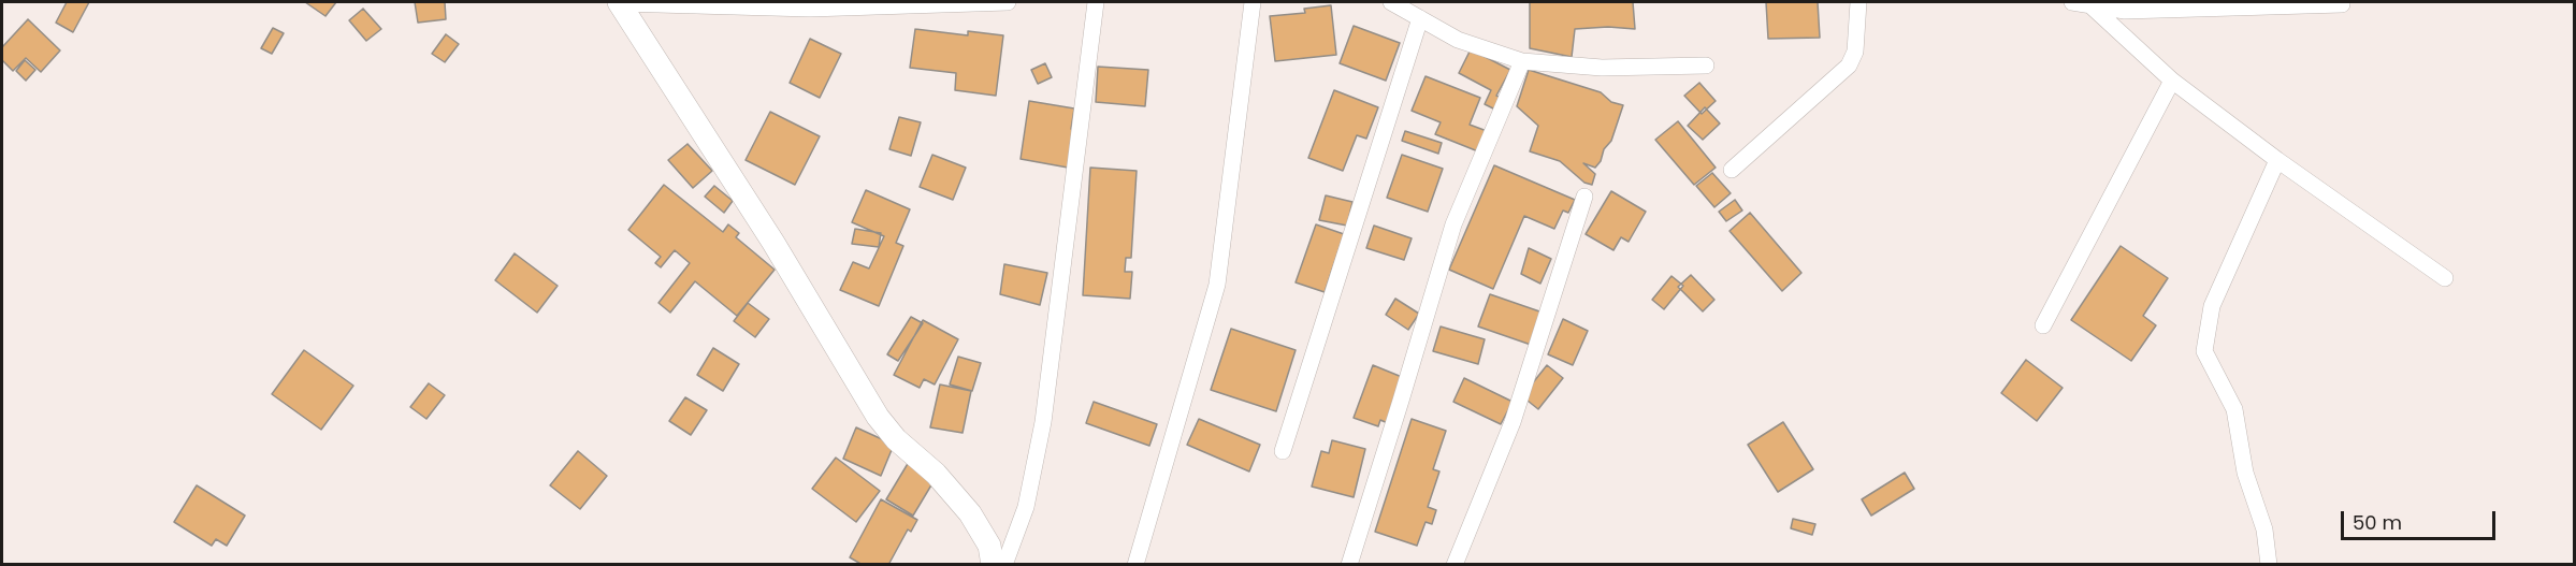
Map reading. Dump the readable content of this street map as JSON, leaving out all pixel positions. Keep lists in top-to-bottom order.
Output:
{
  "scale_bar": "50 m"
}
